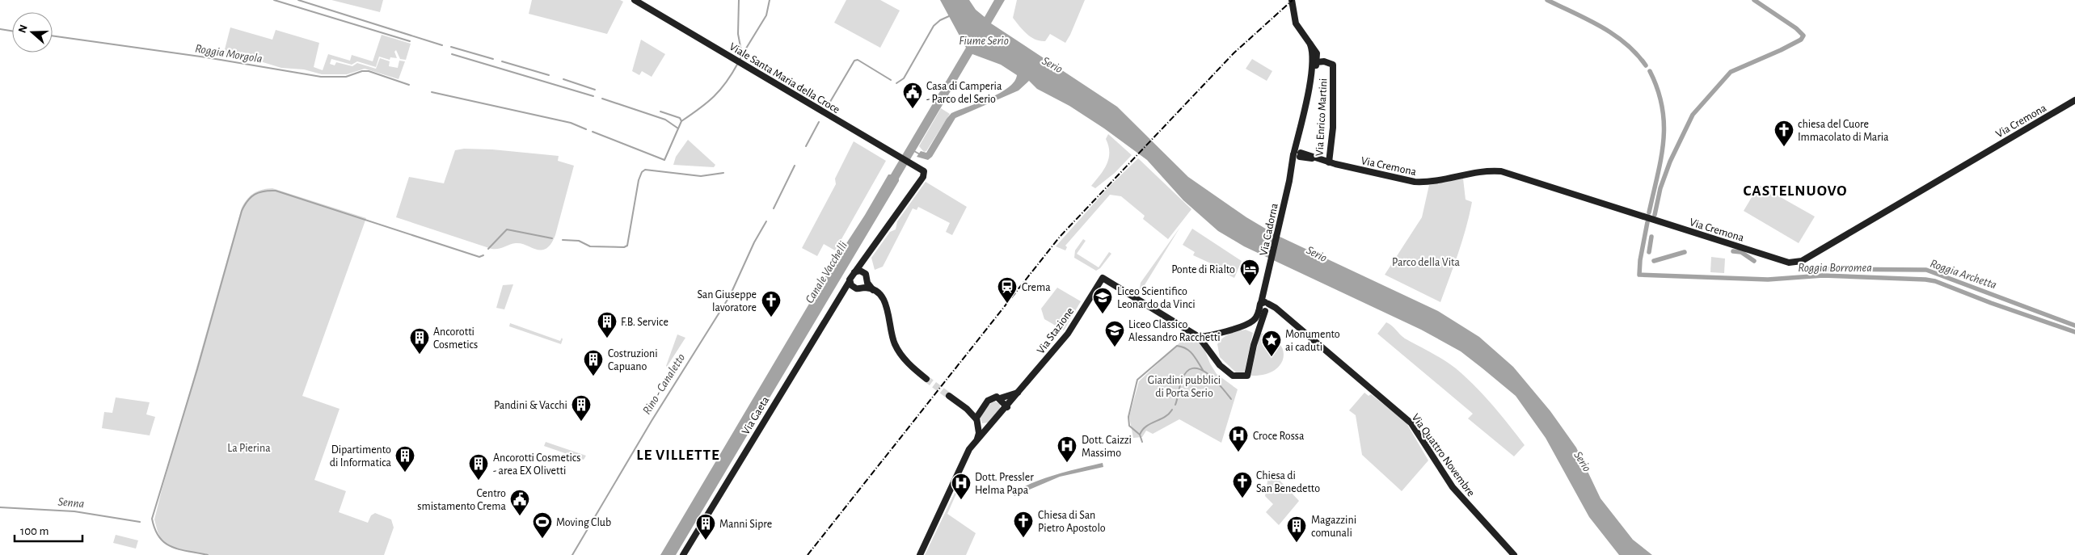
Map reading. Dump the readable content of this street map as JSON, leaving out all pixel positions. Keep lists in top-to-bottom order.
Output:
{
  "streets": {
    "street": [
      "Viale Santa Maria della Croce",
      "Via Enrico Martini",
      "Via Cremona",
      "Via Cadorna",
      "Via Stazione",
      "Via Gaeta",
      "Via Quattro Novembre"
    ]
  },
  "crossings": [
    ["Via Enrico Martini", "Via Cremona"],
    ["Via Enrico Martini", "Via Cadorna"],
    ["Via Cremona", "Via Cadorna"],
    ["Via Cadorna", "Via Stazione"],
    ["Via Cadorna", "Via Quattro Novembre"]
  ],
  "districts": ["CASTELNUOVO", "LE VILLETTE"],
  "water": [
    "Fiume Serio",
    "Roggia Morgola",
    "Serio",
    "Roggia Borromea",
    "Canale Vacchelli",
    "Roggia Archetta",
    "Rino - Canaletto",
    "Senna"
  ],
  "parks": ["Parco della Vita", "Giardini pubblici di Porta Serio", "La Pierina"],
  "places": {
    "public building": ["Casa di Camperia - Parco del Serio", "Centro smistamento Crema"],
    "church": [
      "chiesa del Cuore Immacolato di Maria",
      "San Giuseppe lavoratore",
      "Chiesa di San Benedetto",
      "Chiesa di San Pietro Apostolo"
    ],
    "hotel": ["Ponte di Rialto"],
    "station": ["Crema"],
    "school or university": ["Liceo Scientifico Leonardo da Vinci", "Liceo Classico Alessandro Racchetti"],
    "building": [
      "F.B. Service",
      "Ancorotti Cosmetics",
      "Costruzioni Capuano",
      "Pandini & Vacchi",
      "Dipartimento di Informatica",
      "Ancorotti Cosmetics - area EX Olivetti",
      "Manni Sipre",
      "Magazzini comunali"
    ],
    "place": ["Monumento ai caduti"],
    "hospital": ["Croce Rossa", "Dott. Caizzi Massimo", "Dott. Pressler Helma Papa"],
    "sports": ["Moving Club"]
  },
  "scale_bar": "100 m",
  "north": "left"
}
